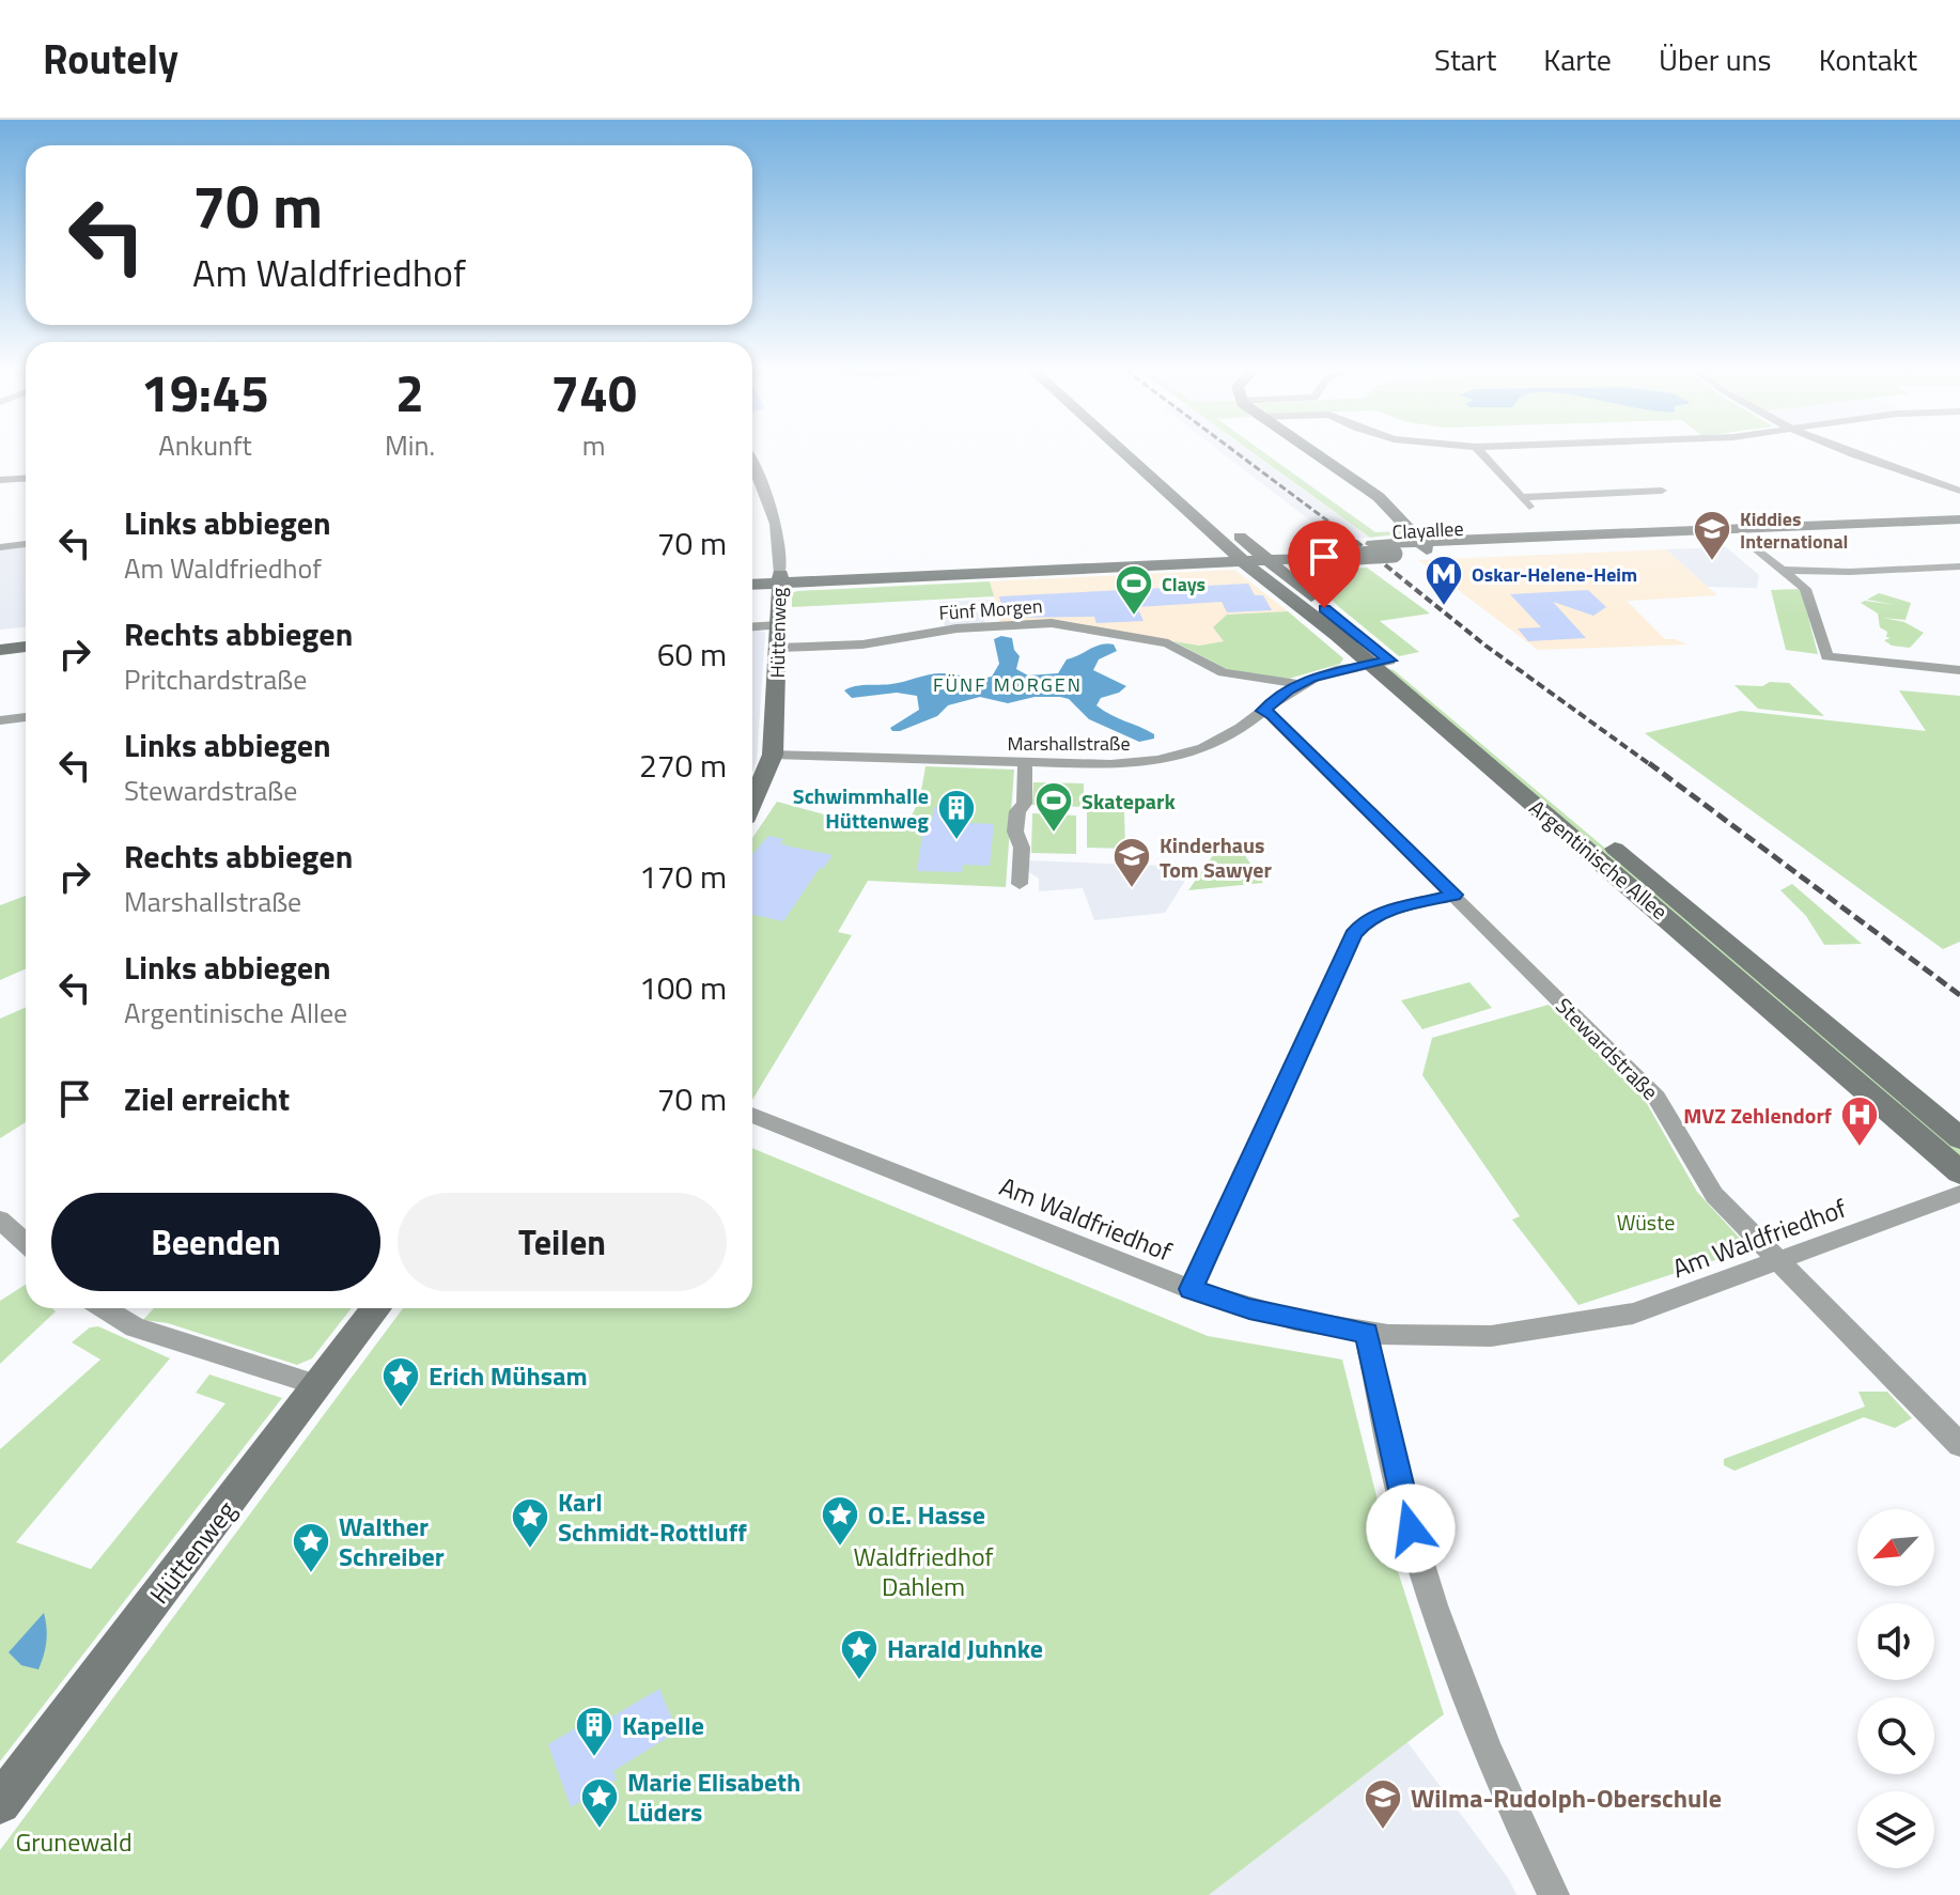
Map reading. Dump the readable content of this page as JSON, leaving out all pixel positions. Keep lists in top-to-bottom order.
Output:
{
  "streets": {
    "main road": ["Clayallee", "Hüttenweg", "Argentinische Allee"],
    "street": [
      "Fünf Morgen",
      "Marshallstraße",
      "Stewardstraße",
      "Am Waldfriedhof"
    ]
  },
  "crossings": [
    ["Clayallee", "Hüttenweg"],
    ["Clayallee", "Argentinische Allee"],
    ["Fünf Morgen", "Hüttenweg"],
    ["Fünf Morgen", "Marshallstraße"],
    ["Hüttenweg", "Marshallstraße"],
    ["Marshallstraße", "Argentinische Allee"],
    ["Marshallstraße", "Stewardstraße"],
    ["Stewardstraße", "Am Waldfriedhof"]
  ],
  "districts": ["FÜNF MORGEN"],
  "parks": ["Wüste", "Waldfriedhof Dahlem", "Grunewald"],
  "places": {
    "school or university": ["Kiddies International", "Kinderhaus Tom Sawyer", "Wilma-Rudolph-Oberschule"],
    "metro station": ["Oskar-Helene-Heim"],
    "sports": ["Clays", "Skatepark"],
    "building": ["Schwimmhalle Hüttenweg", "Kapelle"],
    "hospital": ["MVZ Zehlendorf"],
    "place": [
      "Erich Mühsam",
      "O.E. Hasse",
      "Karl Schmidt-Rottluff",
      "Walther Schreiber",
      "Harald Juhnke",
      "Marie Elisabeth Lüders"
    ]
  },
  "north": "bottom left",
  "page": {
    "header": "Routely",
    "nav": [
      "Start",
      "Karte",
      "Über uns",
      "Kontakt"
    ],
    "turn": ["70 m", "Am Waldfriedhof"],
    "eta": [
      "19:45",
      "Ankunft",
      "2",
      "Min.",
      "740",
      "m"
    ],
    "list": [
      {
        "name": "Links abbiegen",
        "note": "Am Waldfriedhof",
        "value": "70 m"
      },
      {
        "name": "Rechts abbiegen",
        "note": "Pritchardstraße",
        "value": "60 m"
      },
      {
        "name": "Links abbiegen",
        "note": "Stewardstraße",
        "value": "270 m"
      },
      {
        "name": "Rechts abbiegen",
        "note": "Marshallstraße",
        "value": "170 m"
      },
      {
        "name": "Links abbiegen",
        "note": "Argentinische Allee",
        "value": "100 m"
      },
      {
        "name": "Ziel erreicht",
        "value": "70 m"
      }
    ],
    "buttons": ["Beenden", "Teilen"]
  }
}
